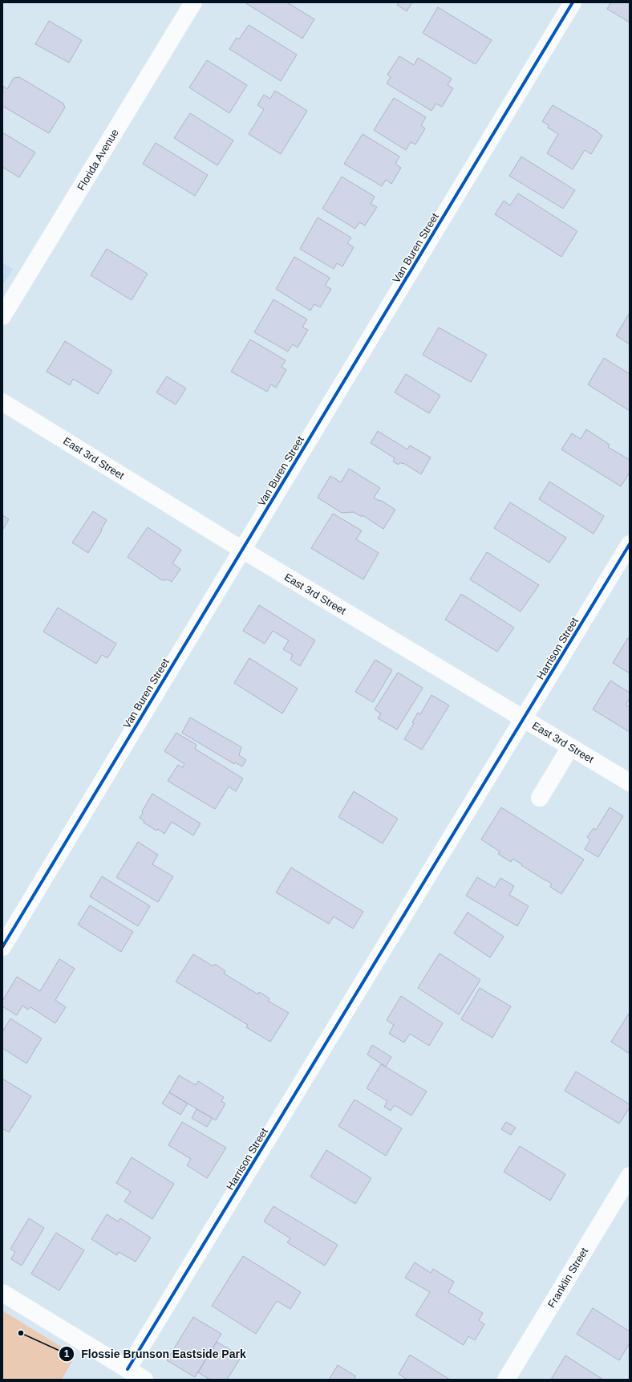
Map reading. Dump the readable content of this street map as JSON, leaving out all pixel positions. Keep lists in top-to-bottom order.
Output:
{
  "streets": {
    "street": [
      "Florida Avenue",
      "Van Buren Street",
      "East 3rd Street",
      "Harrison Street",
      "Franklin Street"
    ]
  },
  "crossings": [
    ["Van Buren Street", "East 3rd Street"],
    ["East 3rd Street", "Harrison Street"]
  ],
  "places": ["Flossie Brunson Eastside Park"]
}
